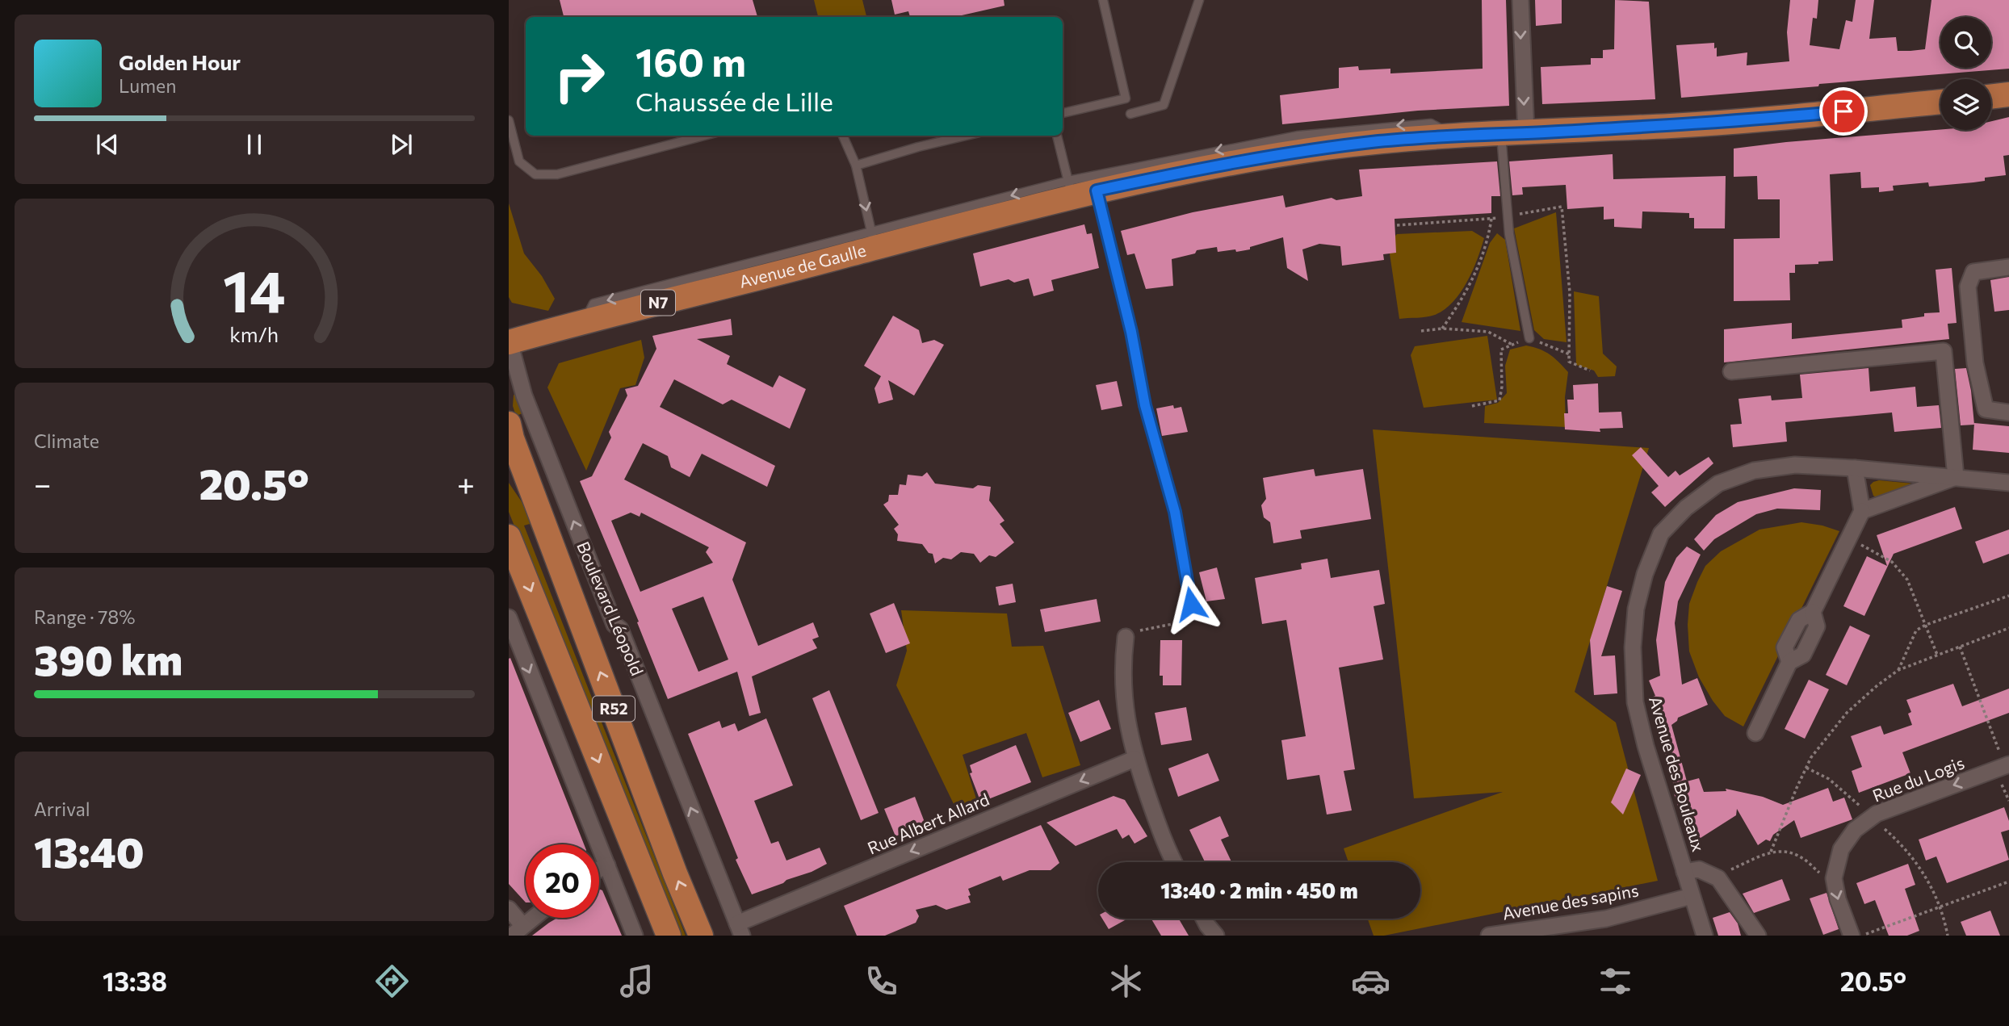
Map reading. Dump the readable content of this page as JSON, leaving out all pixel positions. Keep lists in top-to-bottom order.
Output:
{
  "streets": {
    "main road": [
      "Avenue de Gaulle",
      "N7",
      "Boulevard Léopold",
      "R52"
    ],
    "street": [
      "Avenue des Bouleaux",
      "Rue du Logis",
      "Rue Albert Allard",
      "Avenue des sapins"
    ]
  },
  "crossings": [
    ["Avenue de Gaulle", "N7"],
    ["Avenue de Gaulle", "Boulevard Léopold"],
    ["Boulevard Léopold", "Rue Albert Allard"],
    ["Avenue des Bouleaux", "Avenue des sapins"]
  ],
  "one_way": ["Rue Albert Allard"],
  "page": {
    "turn": ["160 m", "Chaussée de Lille"],
    "song": ["Golden Hour", "Lumen"],
    "tile": [
      "Climate",
      ["Range · 78%", "390 km"],
      ["Arrival", "13:40"]
    ],
    "heat": ["−", "20.5°", "+"],
    "limit": "20",
    "trip": "13:40 · 2 min · 450 m",
    "tabs": ["13:38", "20.5°"],
    "gauge": ["14", "km/h"]
  }
}
